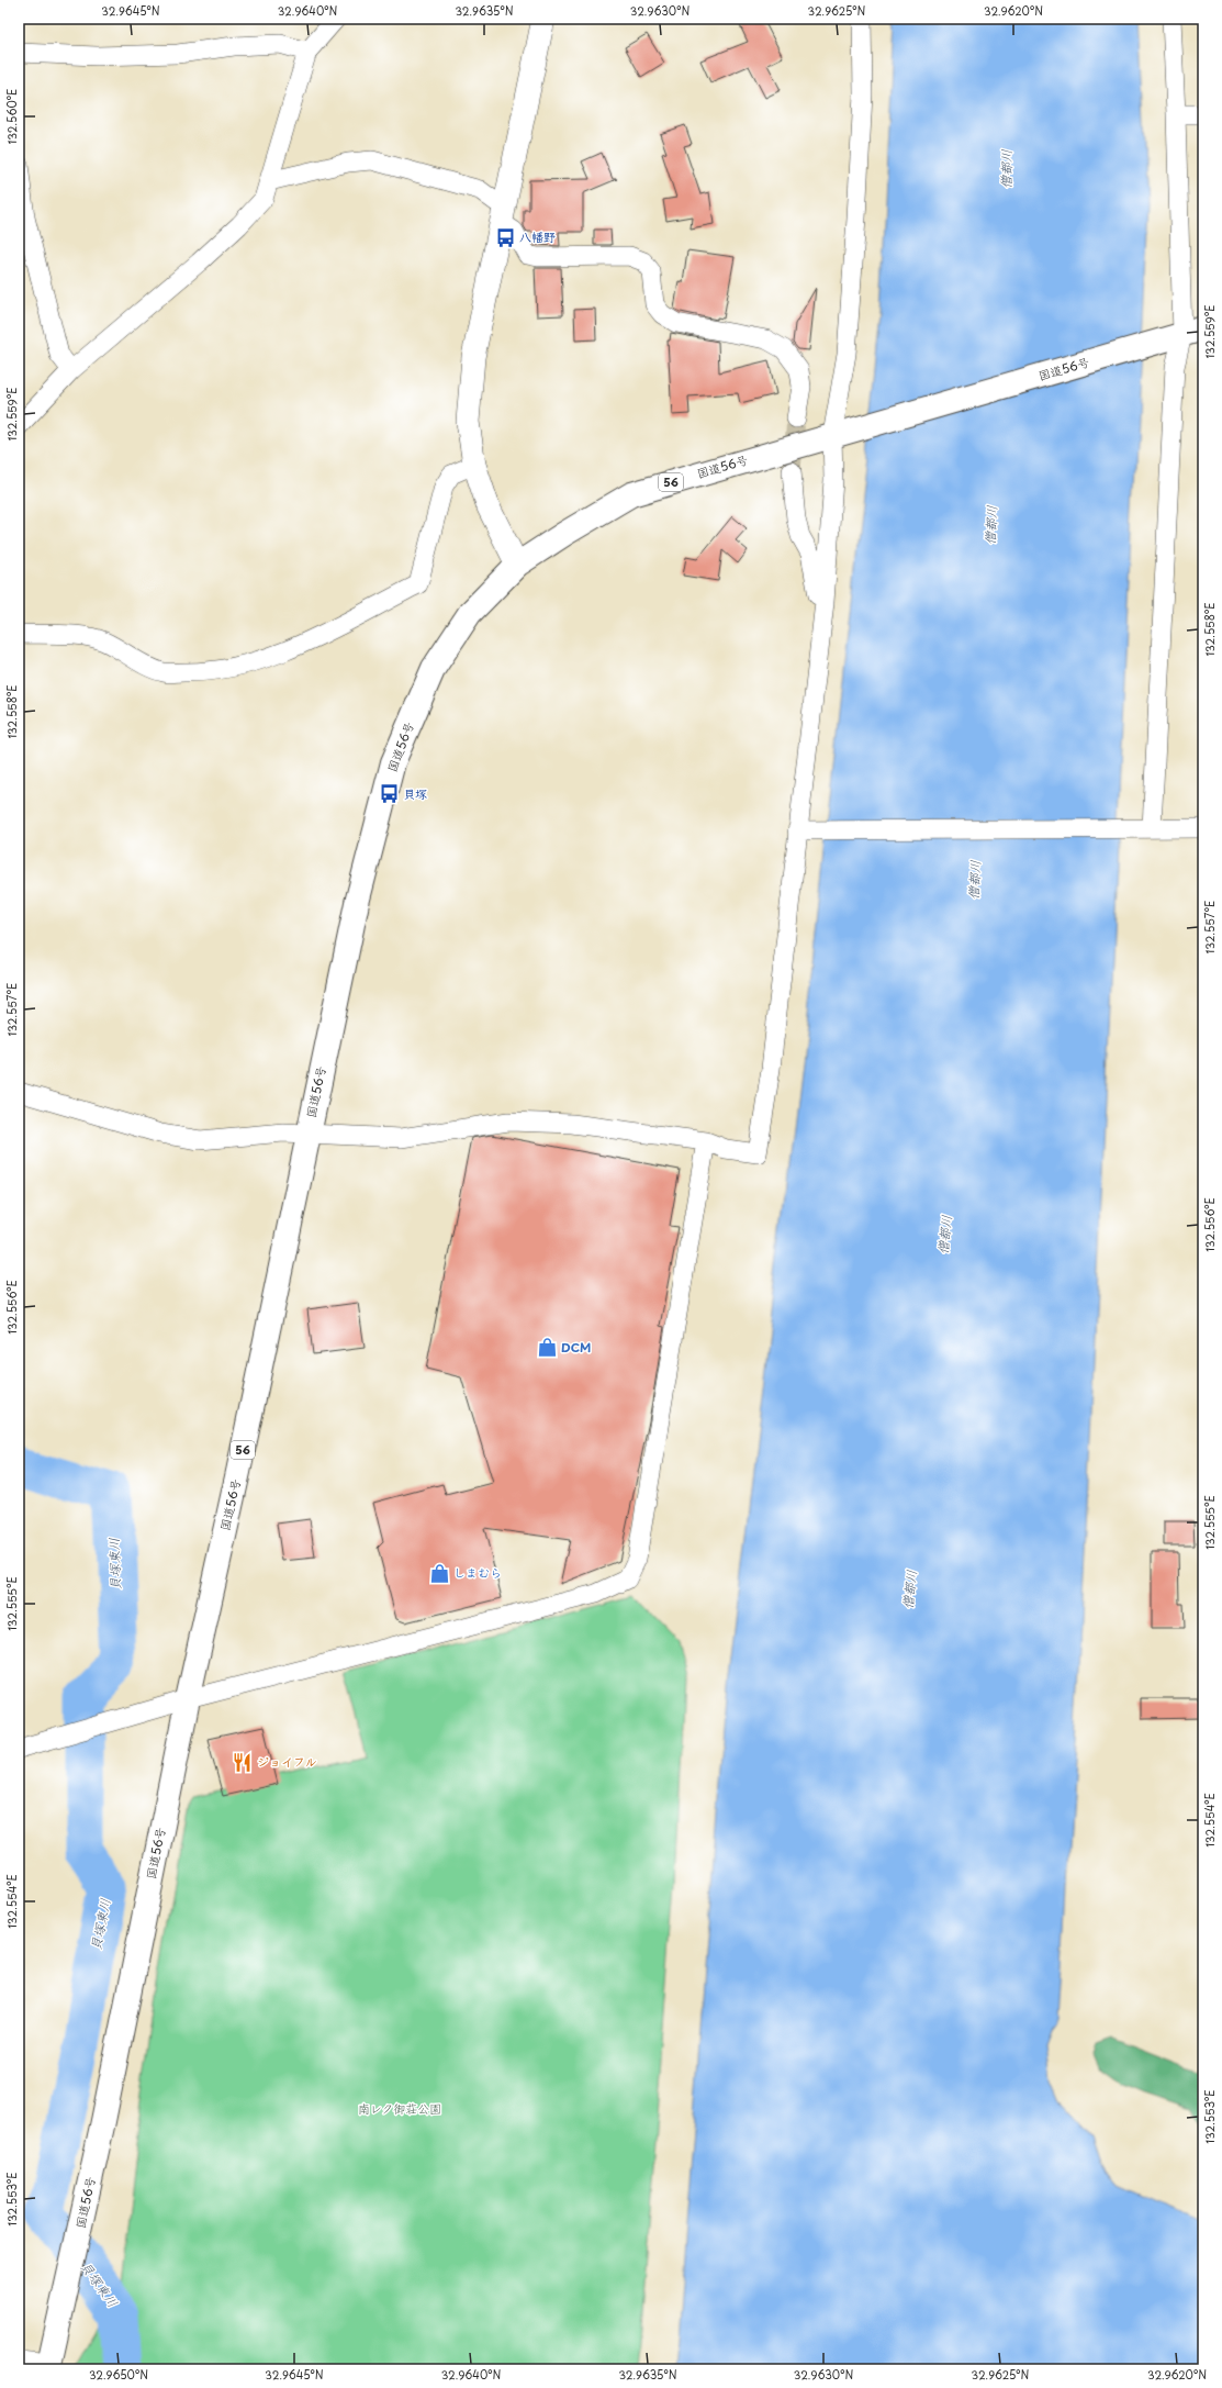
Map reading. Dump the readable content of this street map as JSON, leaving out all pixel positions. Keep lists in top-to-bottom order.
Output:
{
  "streets": {
    "highway": ["国道56号", "56"]
  },
  "water": ["僧都川", "貝塚東川"],
  "parks": ["南レク御荘公園"],
  "places": {
    "bus stop": ["八幡野", "貝塚"],
    "shop": ["DCM", "しまむら"],
    "restaurant": ["ジョイフル"]
  },
  "coordinates": [
    "32.9645°N",
    "32.9640°N",
    "32.9635°N",
    "32.9630°N",
    "32.9625°N",
    "32.9620°N",
    "132.560°E",
    "132.559°E",
    "132.558°E",
    "132.557°E",
    "132.556°E",
    "132.555°E",
    "132.554°E",
    "132.553°E",
    "32.9650°N"
  ]
}
